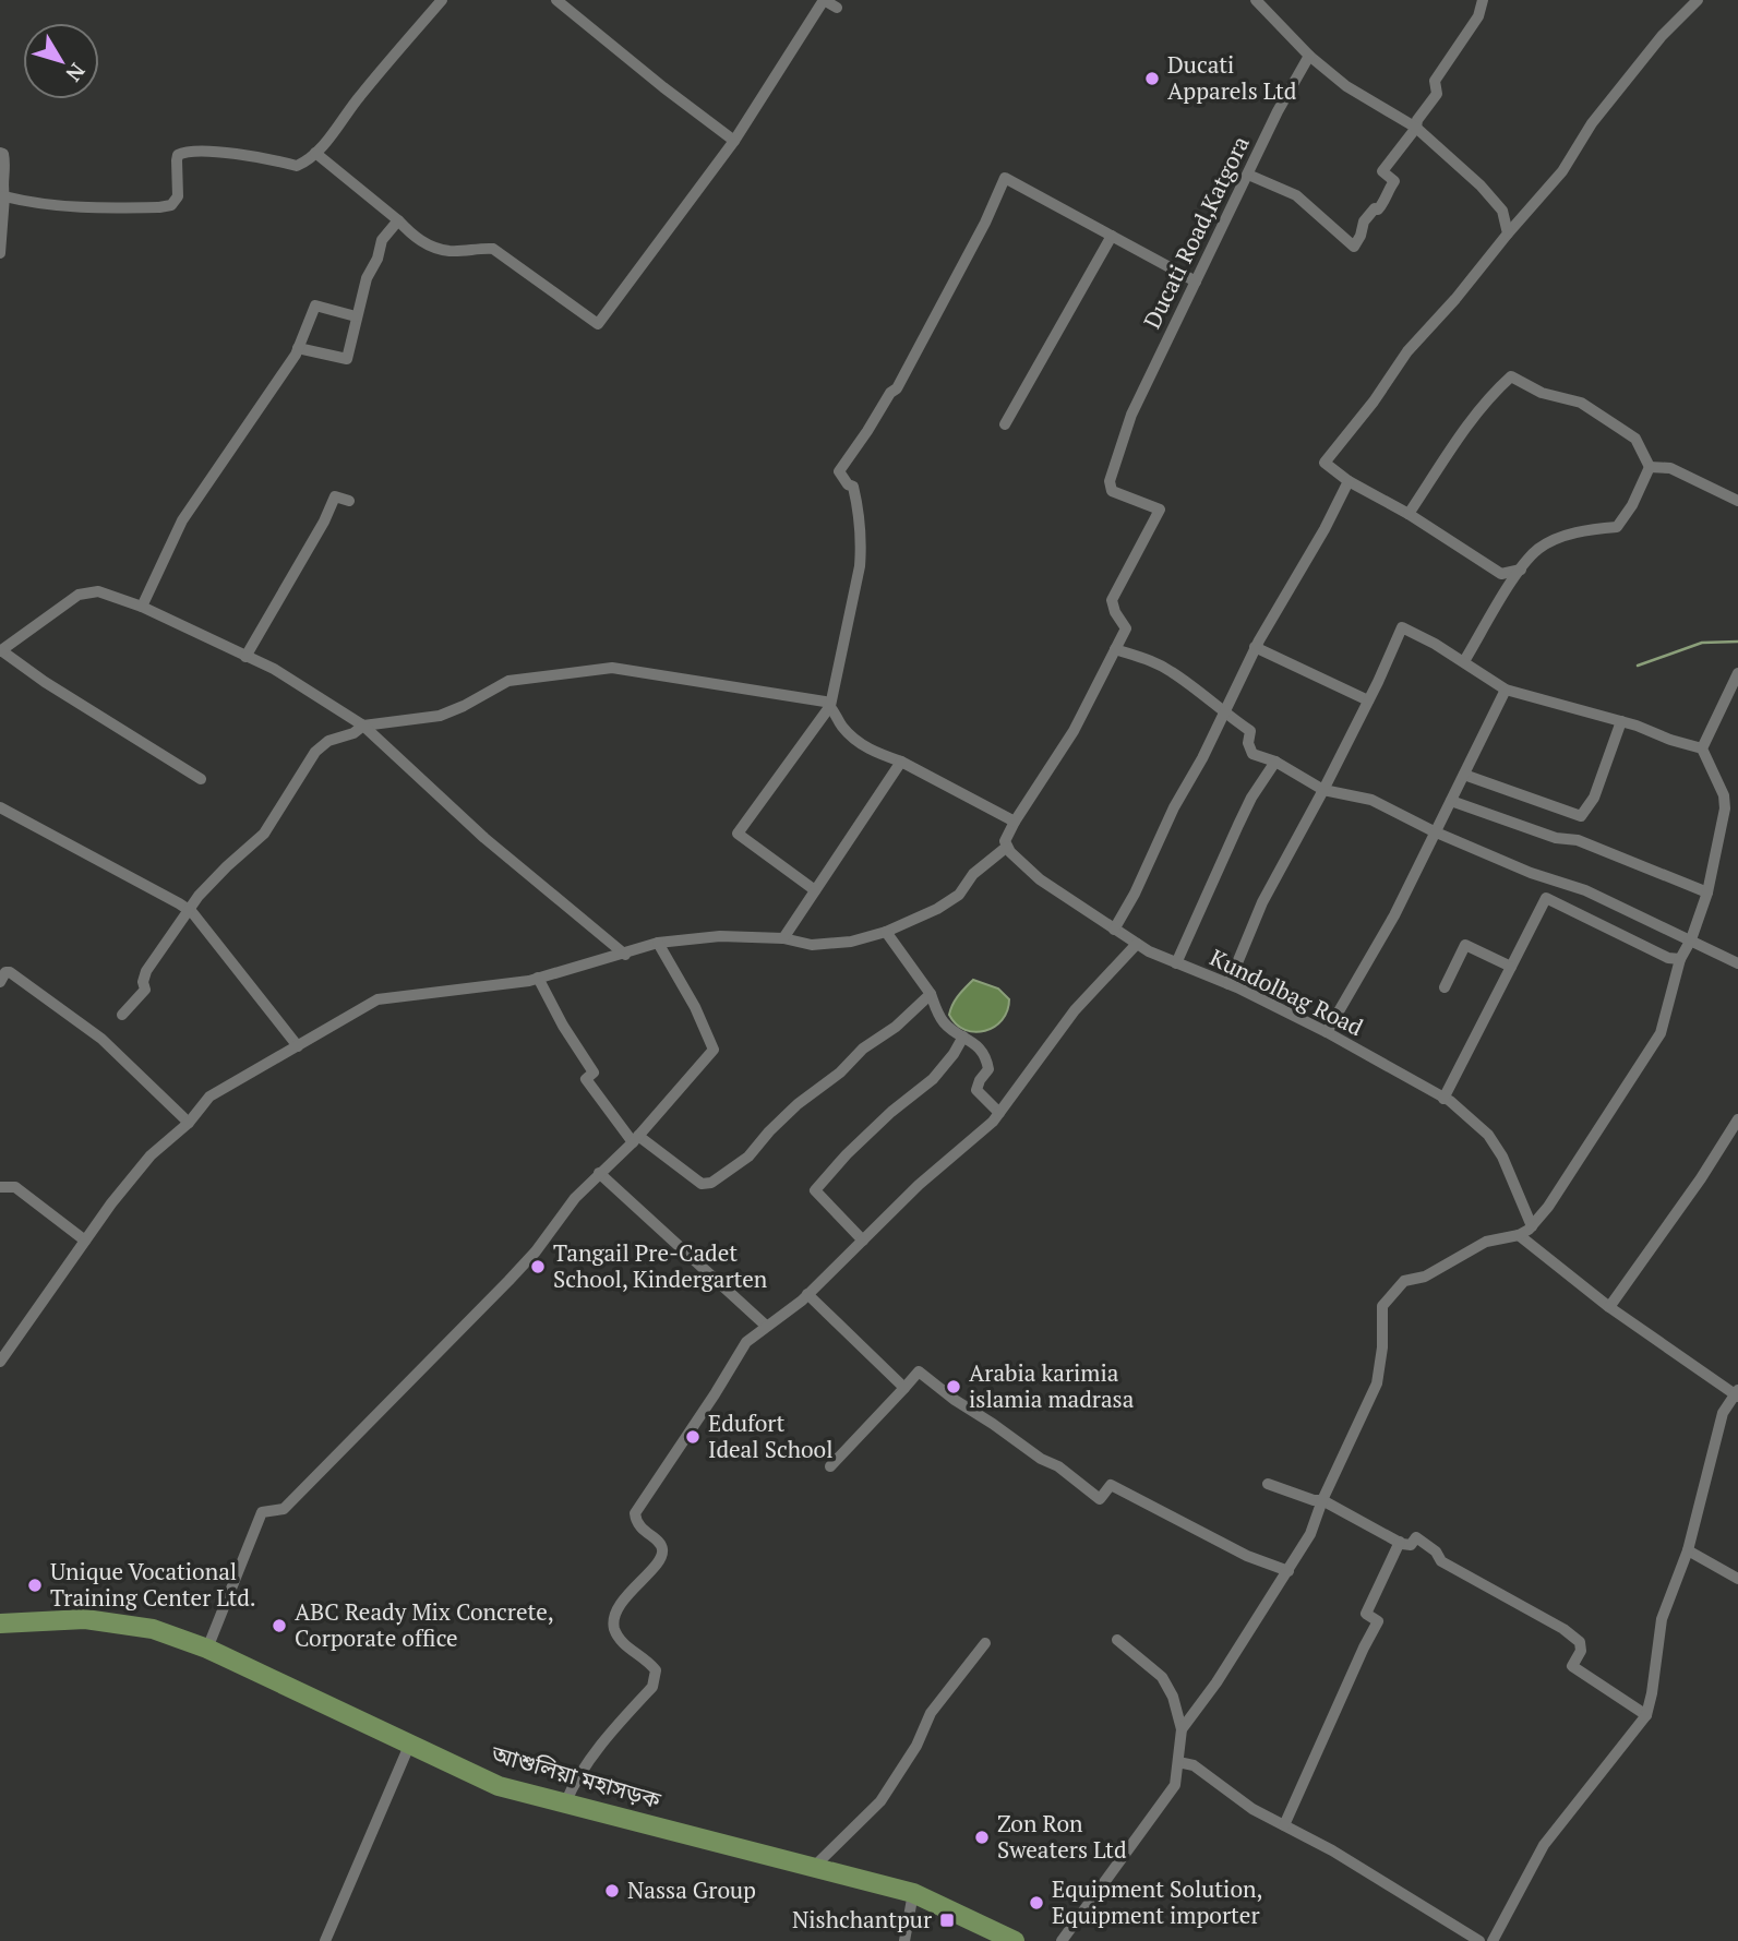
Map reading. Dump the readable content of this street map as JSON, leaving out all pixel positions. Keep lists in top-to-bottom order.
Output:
{
  "streets": {
    "highway": ["আশুলিয়া মহাসড়ক"],
    "street": ["Ducati Road,Katgora", "Kundolbag Road"]
  },
  "places": {
    "other": [
      "Ducati Apparels Ltd",
      "Tangail Pre-Cadet School, Kindergarten",
      "Arabia karimia islamia madrasa",
      "Edufort Ideal School",
      "Unique Vocational Training Center Ltd.",
      "ABC Ready Mix Concrete, Corporate office",
      "Zon Ron Sweaters Ltd",
      "Nassa Group",
      "Equipment Solution, Equipment importer"
    ],
    "transit": ["Nishchantpur"]
  },
  "north": "bottom right"
}
